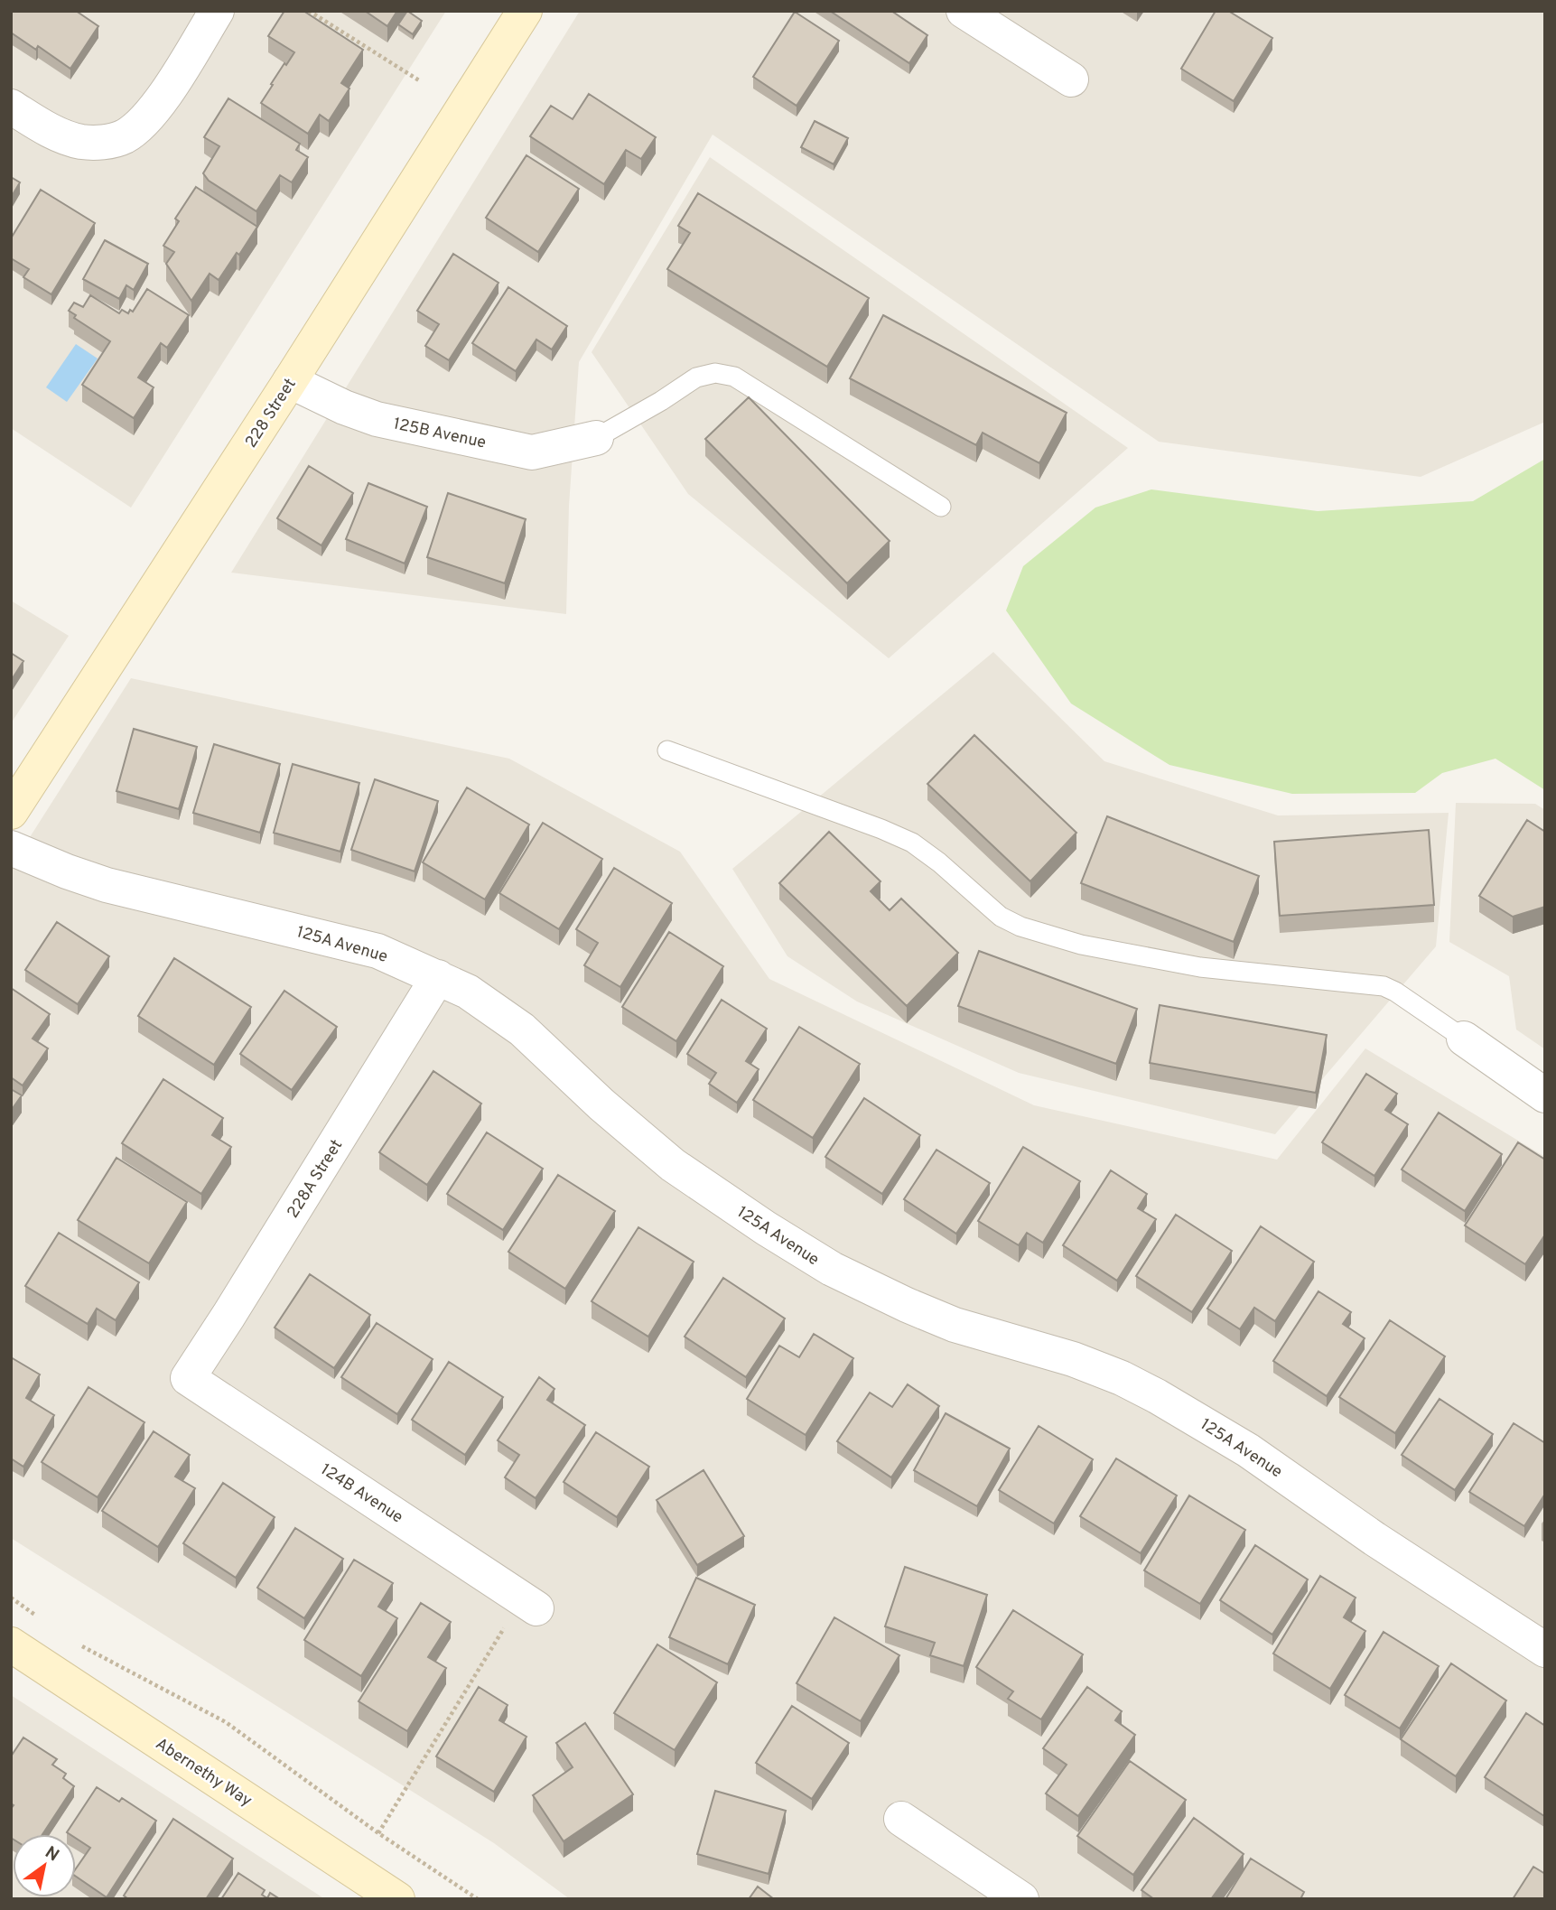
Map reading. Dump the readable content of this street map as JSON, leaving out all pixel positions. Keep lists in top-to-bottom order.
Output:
{
  "streets": {
    "street": [
      "228 Street",
      "125B Avenue",
      "125A Avenue",
      "228A Street",
      "124B Avenue",
      "Abernethy Way"
    ]
  },
  "crossings": [
    ["228 Street", "125B Avenue"],
    ["125A Avenue", "228A Street"],
    ["228A Street", "124B Avenue"]
  ],
  "north": "top right"
}
